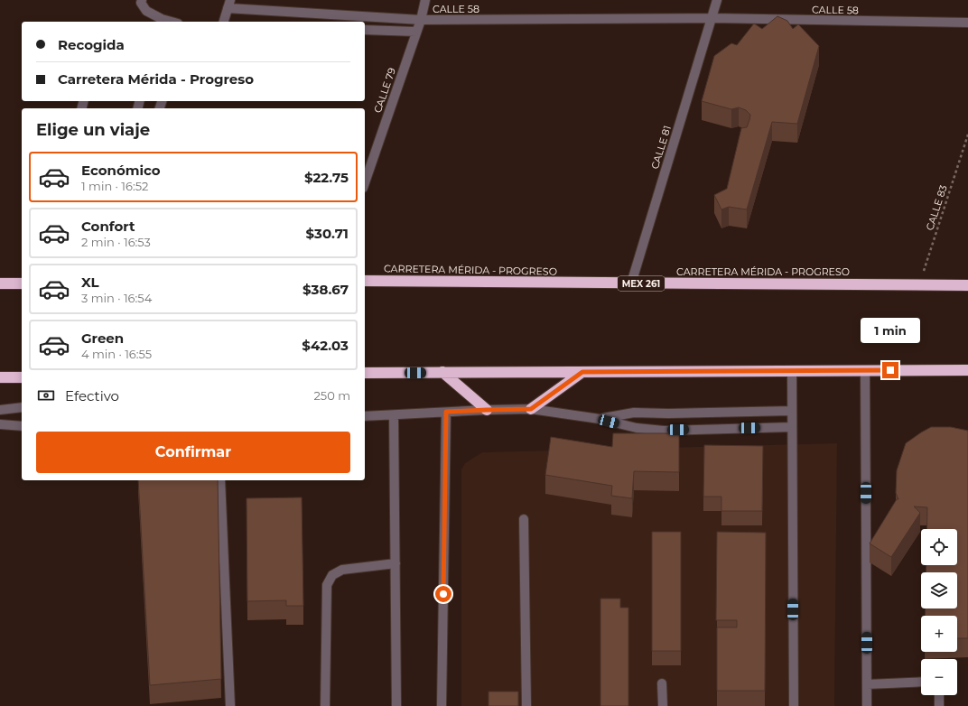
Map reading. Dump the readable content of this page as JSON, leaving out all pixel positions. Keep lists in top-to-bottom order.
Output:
{
  "streets": {
    "highway": ["CARRETERA MÉRIDA - PROGRESO", "MEX 261"],
    "street": ["CALLE 58", "CALLE 79", "CALLE 81"],
    "path": ["CALLE 83"]
  },
  "crossings": [
    ["CALLE 58", "CALLE 79"],
    ["CALLE 58", "CALLE 81"],
    ["CALLE 81", "CARRETERA MÉRIDA - PROGRESO"],
    ["CALLE 83", "CARRETERA MÉRIDA - PROGRESO"]
  ],
  "page": {
    "banner": ["Recogida", "Carretera Mérida - Progreso"],
    "heading": "Elige un viaje",
    "list": [
      {
        "name": "Económico",
        "note": "1 min · 16:52",
        "value": "$22.75"
      },
      {
        "name": "Confort",
        "note": "2 min · 16:53",
        "value": "$30.71"
      },
      {
        "name": "XL",
        "note": "3 min · 16:54",
        "value": "$38.67"
      },
      {
        "name": "Green",
        "note": "4 min · 16:55",
        "value": "$42.03"
      }
    ],
    "bubble": "1 min",
    "pay": ["Efectivo", "250 m"],
    "buttons": "Confirmar",
    "map_buttons": ["+", "−"]
  }
}
